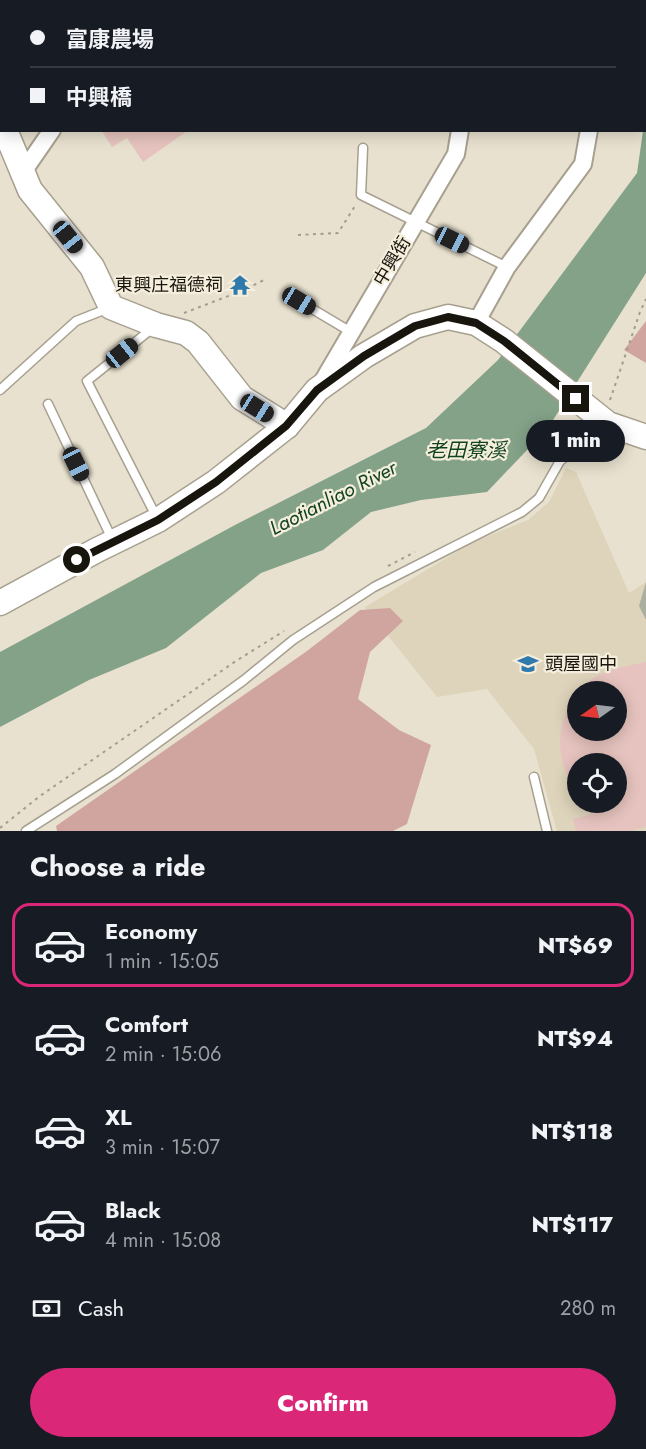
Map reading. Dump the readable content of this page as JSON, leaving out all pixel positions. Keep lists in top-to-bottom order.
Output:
{
  "streets": {
    "street": ["中興街"]
  },
  "water": ["老田寮溪", "Laotianliao River"],
  "places": {
    "temple": ["東興庄福德祠"],
    "school or university": ["頭屋國中"]
  },
  "north": "left",
  "page": {
    "banner": ["富康農場", "中興橋"],
    "bubble": "1 min",
    "heading": "Choose a ride",
    "list": [
      {
        "name": "Economy",
        "note": "1 min · 15:05",
        "value": "NT$69"
      },
      {
        "name": "Comfort",
        "note": "2 min · 15:06",
        "value": "NT$94"
      },
      {
        "name": "XL",
        "note": "3 min · 15:07",
        "value": "NT$118"
      },
      {
        "name": "Black",
        "note": "4 min · 15:08",
        "value": "NT$117"
      }
    ],
    "pay": ["Cash", "280 m"],
    "buttons": "Confirm"
  }
}
